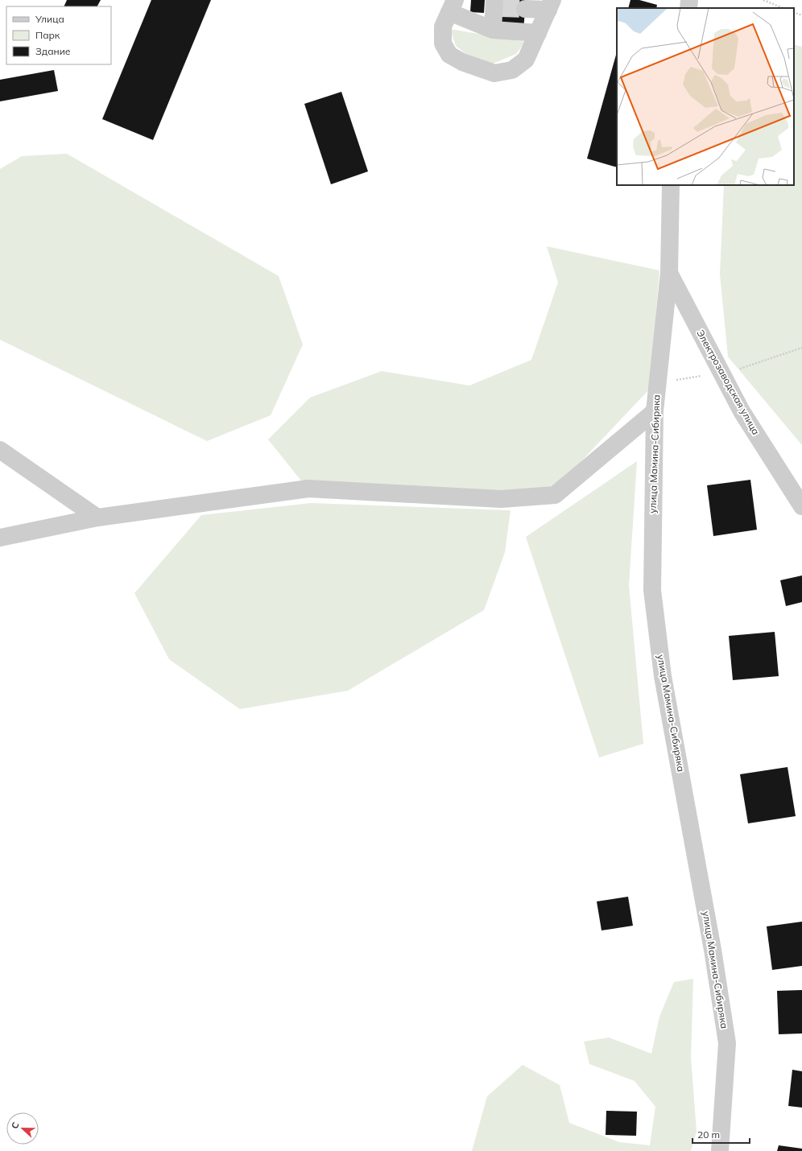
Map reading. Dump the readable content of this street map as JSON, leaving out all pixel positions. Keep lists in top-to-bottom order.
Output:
{
  "streets": {
    "street": ["Электрозаводская улица", "улица Мамина-Сибиряка"]
  },
  "crossings": [
    ["Электрозаводская улица", "улица Мамина-Сибиряка"]
  ],
  "legend": ["Улица", "Парк", "Здание"],
  "scale_bar": "20 m",
  "north": "left"
}
